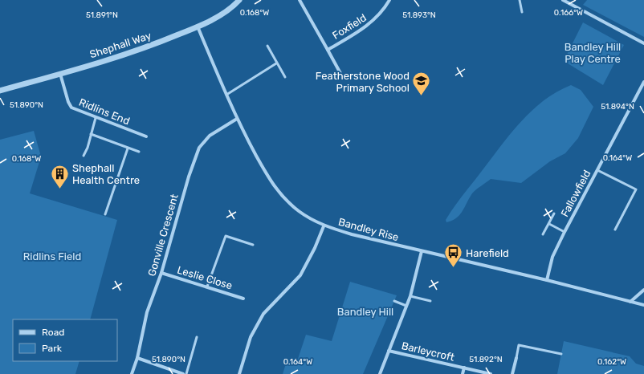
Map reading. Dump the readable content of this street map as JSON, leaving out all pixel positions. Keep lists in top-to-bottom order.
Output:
{
  "streets": {
    "street": [
      "Foxfield",
      "Shephall Way",
      "Ridlins End",
      "Fallowfield",
      "Bandley Rise",
      "Gonville Crescent",
      "Leslie Close",
      "Barleycroft"
    ]
  },
  "crossings": [
    ["Shephall Way", "Ridlins End"],
    ["Shephall Way", "Bandley Rise"],
    ["Fallowfield", "Bandley Rise"],
    ["Bandley Rise", "Gonville Crescent"],
    ["Gonville Crescent", "Leslie Close"]
  ],
  "parks": ["Bandley Hill Play Centre", "Ridlins Field", "Bandley Hill"],
  "places": {
    "school or university": ["Featherstone Wood Primary School"],
    "building": ["Shephall Health Centre"],
    "bus stop": ["Harefield"]
  },
  "legend": ["Road", "Park"],
  "coordinates": [
    "0.168°W",
    "0.166°W",
    "51.891°N",
    "51.893°N",
    "51.890°N",
    "51.894°N",
    "0.164°W",
    "51.892°N",
    "0.162°W"
  ]
}
